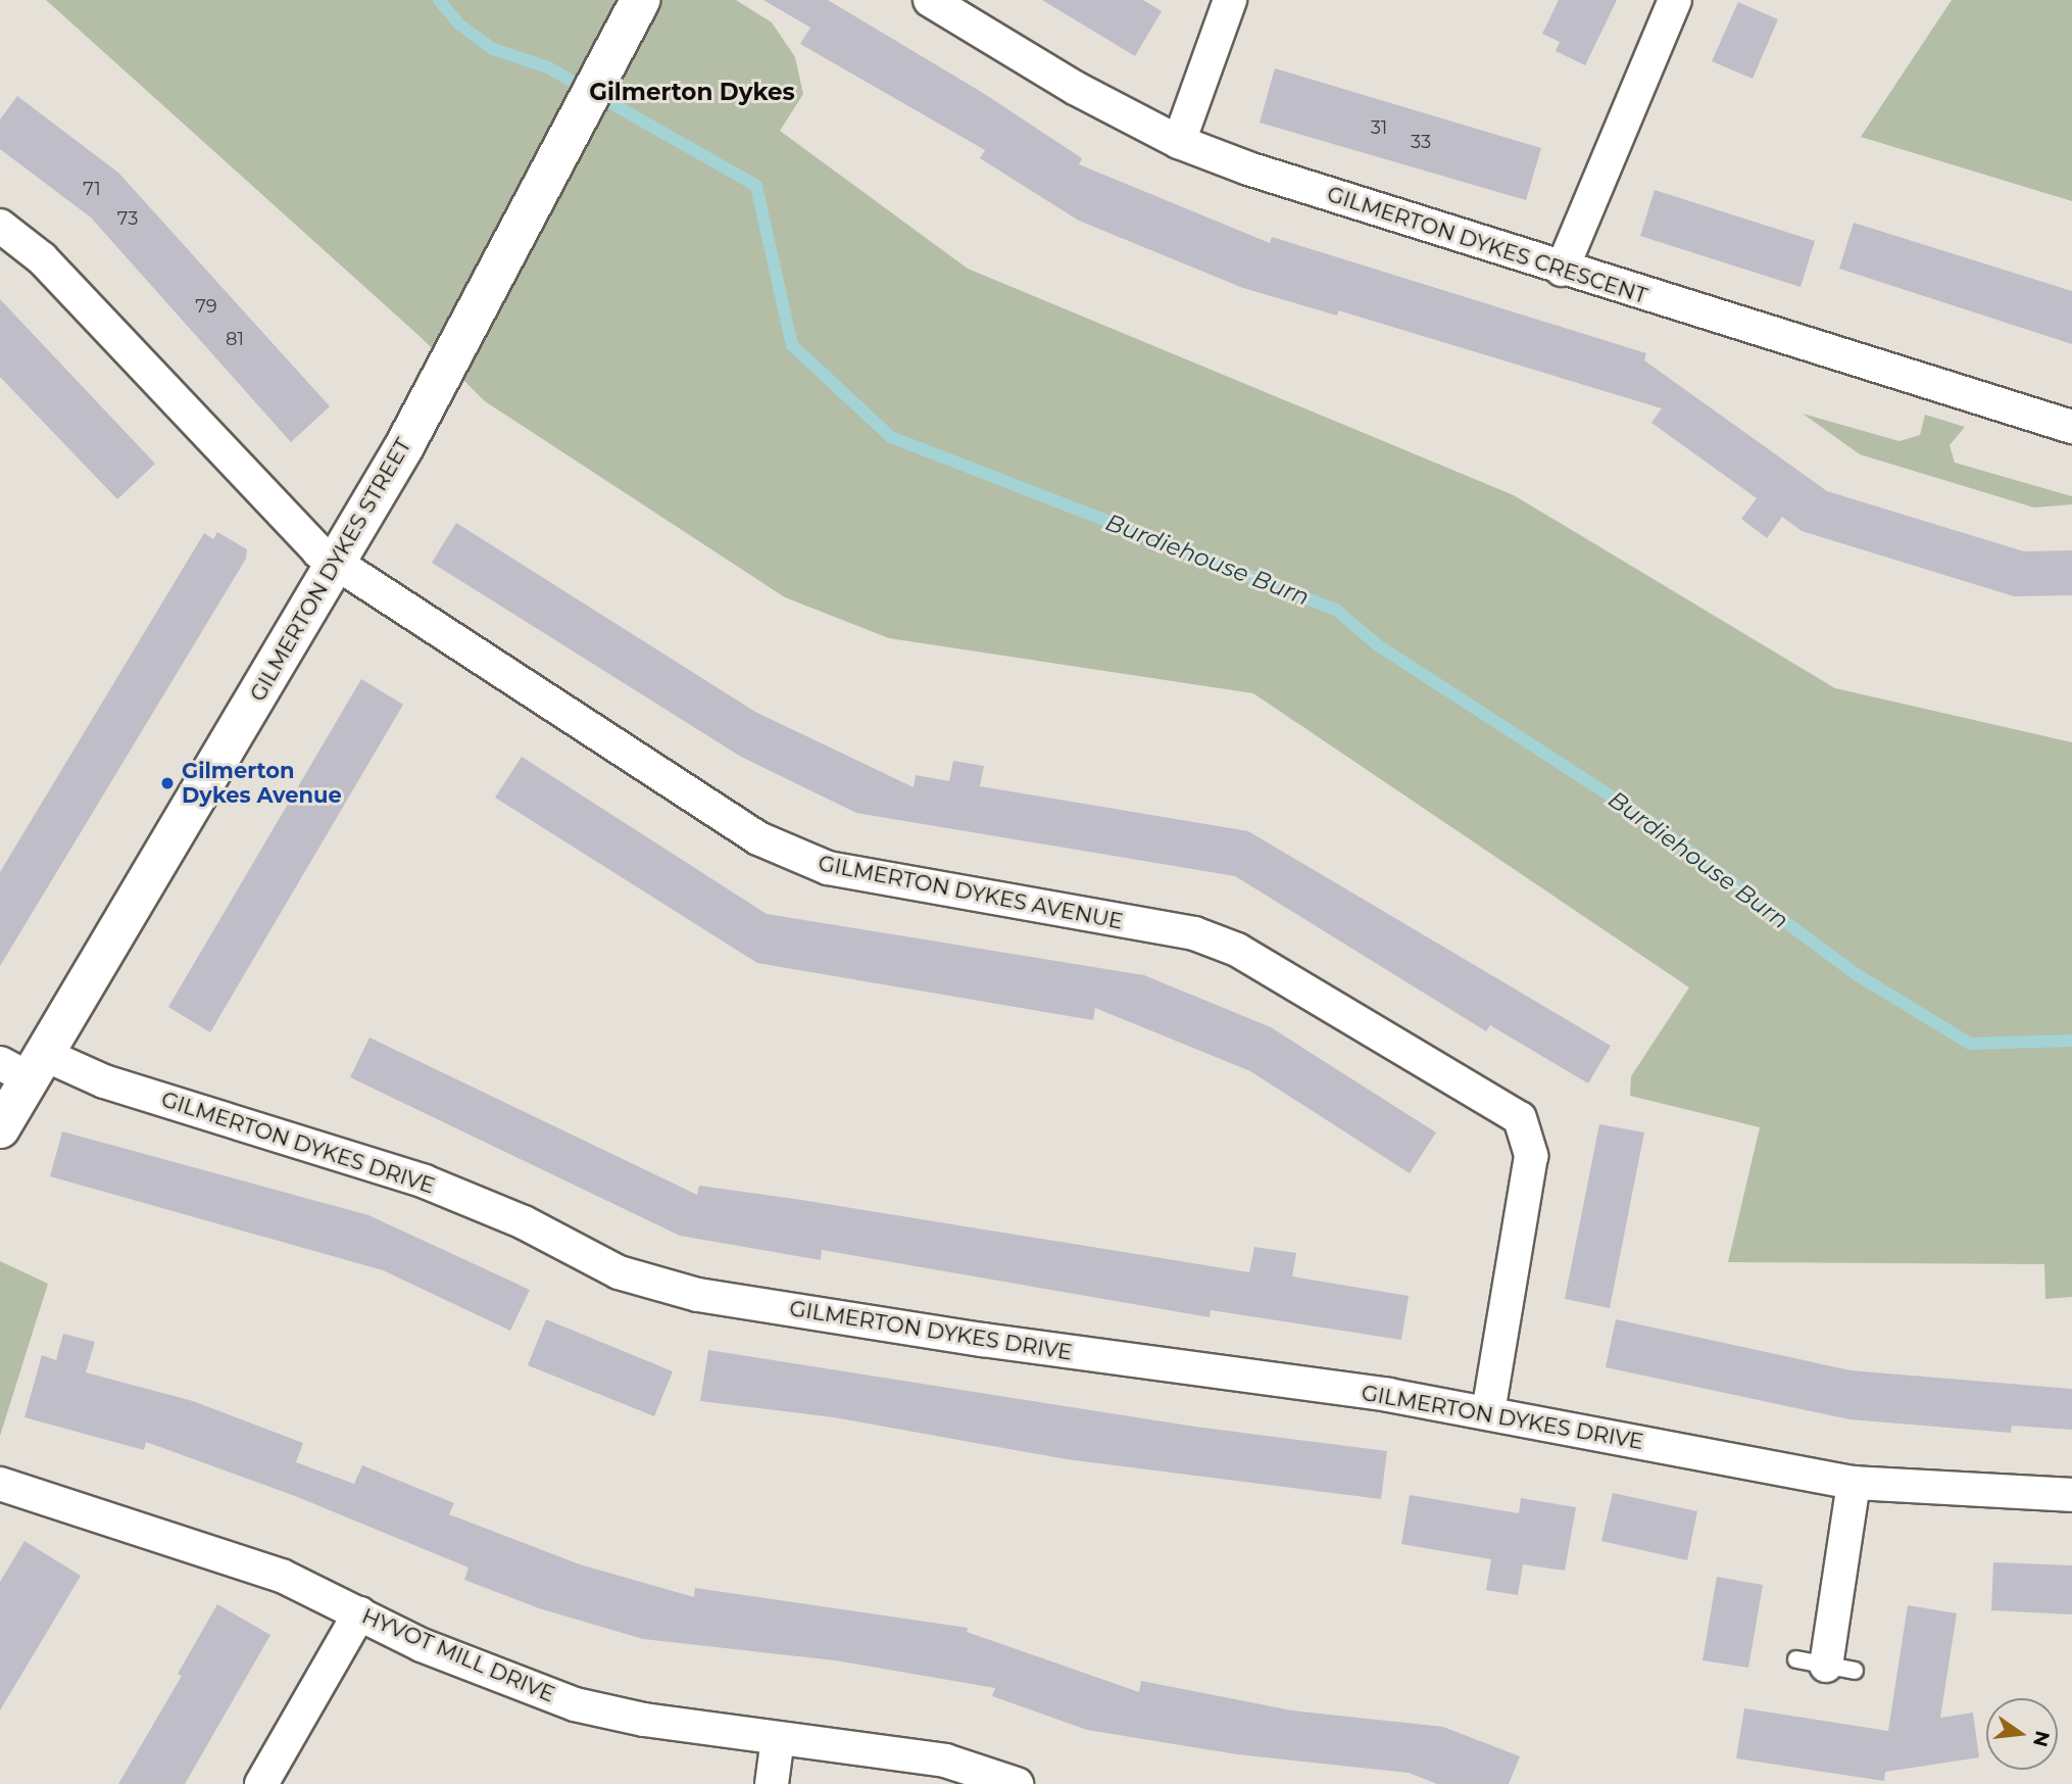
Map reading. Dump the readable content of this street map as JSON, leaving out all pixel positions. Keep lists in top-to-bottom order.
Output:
{
  "streets": {
    "main road": ["GILMERTON DYKES STREET"],
    "street": [
      "GILMERTON DYKES CRESCENT",
      "GILMERTON DYKES AVENUE",
      "GILMERTON DYKES DRIVE",
      "HYVOT MILL DRIVE"
    ]
  },
  "crossings": [
    ["GILMERTON DYKES STREET", "GILMERTON DYKES AVENUE"],
    ["GILMERTON DYKES STREET", "GILMERTON DYKES DRIVE"],
    ["GILMERTON DYKES AVENUE", "GILMERTON DYKES DRIVE"]
  ],
  "districts": ["Gilmerton Dykes"],
  "water": ["Burdiehouse Burn"],
  "places": ["Gilmerton Dykes Avenue"],
  "house_numbers": [
    "31",
    "33",
    "71",
    "73",
    "79",
    "81"
  ],
  "north": "right"
}
